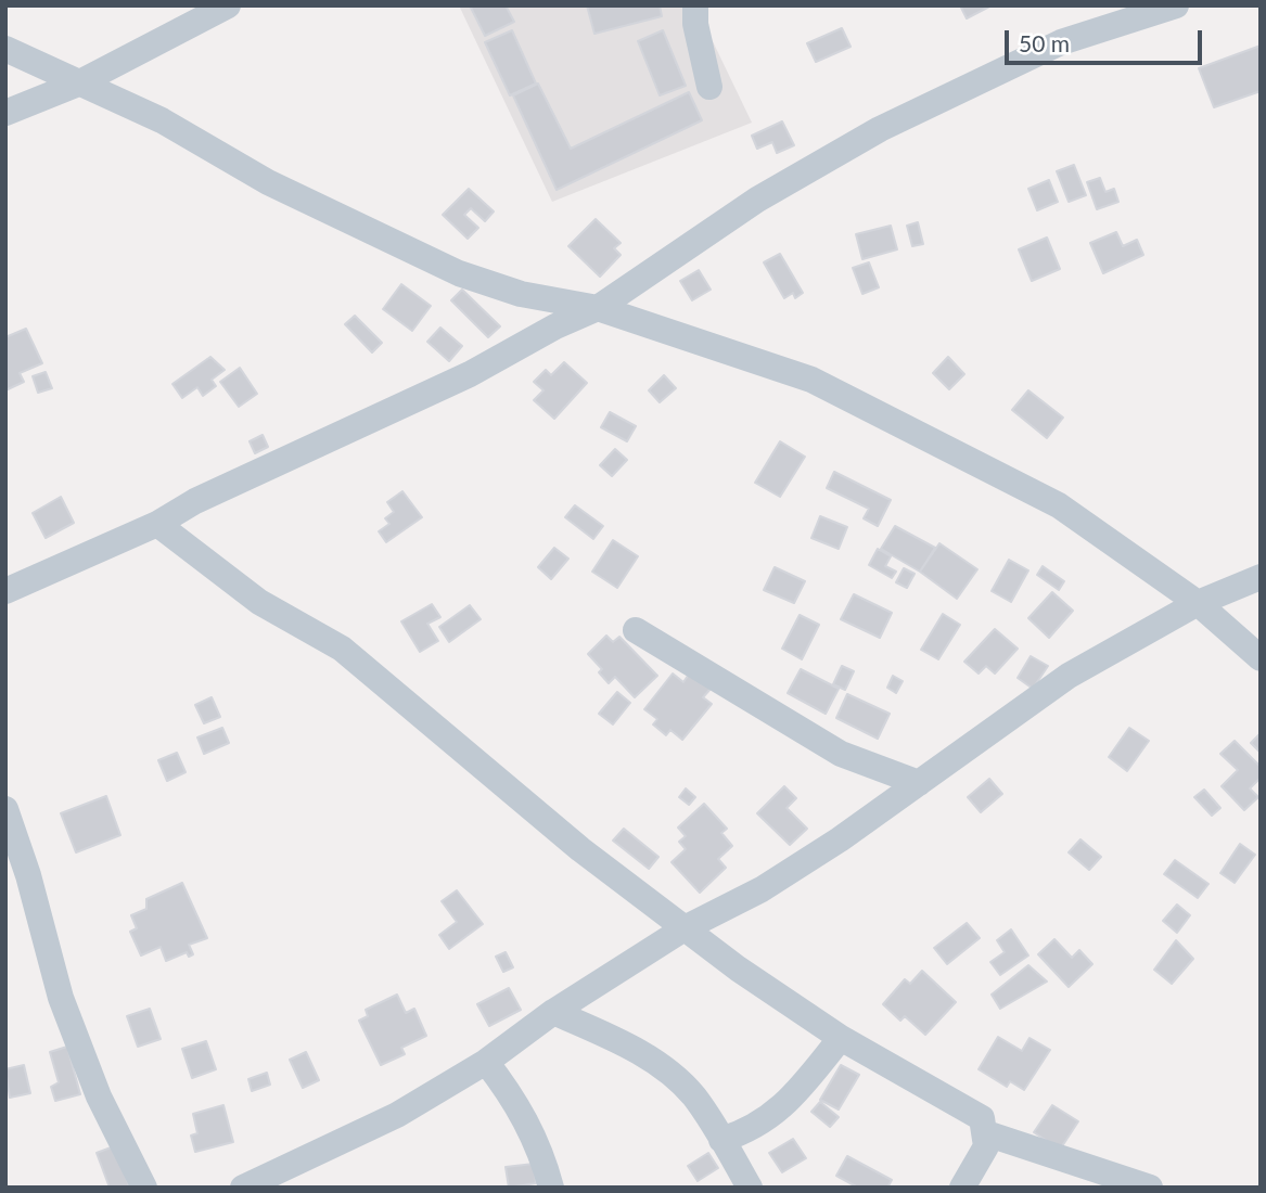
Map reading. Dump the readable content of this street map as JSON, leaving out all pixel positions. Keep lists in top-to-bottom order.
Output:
{
  "scale_bar": "50 m"
}
